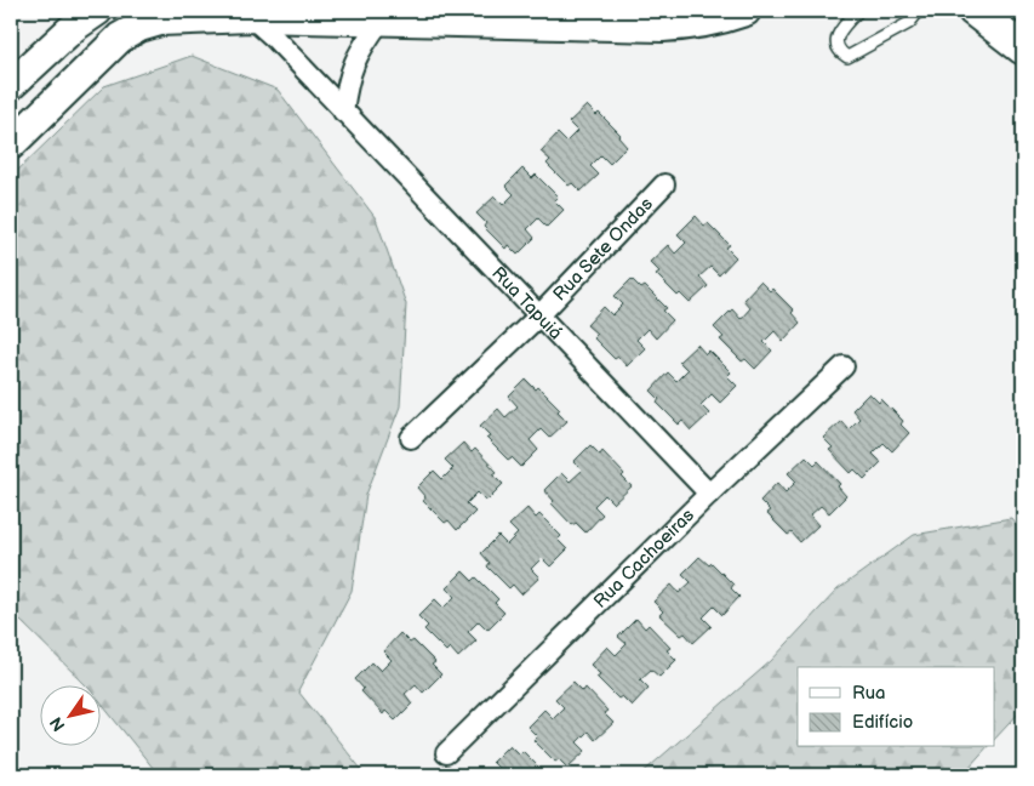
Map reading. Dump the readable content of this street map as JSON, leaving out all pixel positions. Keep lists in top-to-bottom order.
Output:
{
  "streets": {
    "street": ["Rua Sete Ondas", "Rua Tapuiá", "Rua Cachoeiras"]
  },
  "crossings": [
    ["Rua Sete Ondas", "Rua Tapuiá"],
    ["Rua Tapuiá", "Rua Cachoeiras"]
  ],
  "legend": ["Rua", "Edifício"],
  "north": "bottom left"
}
